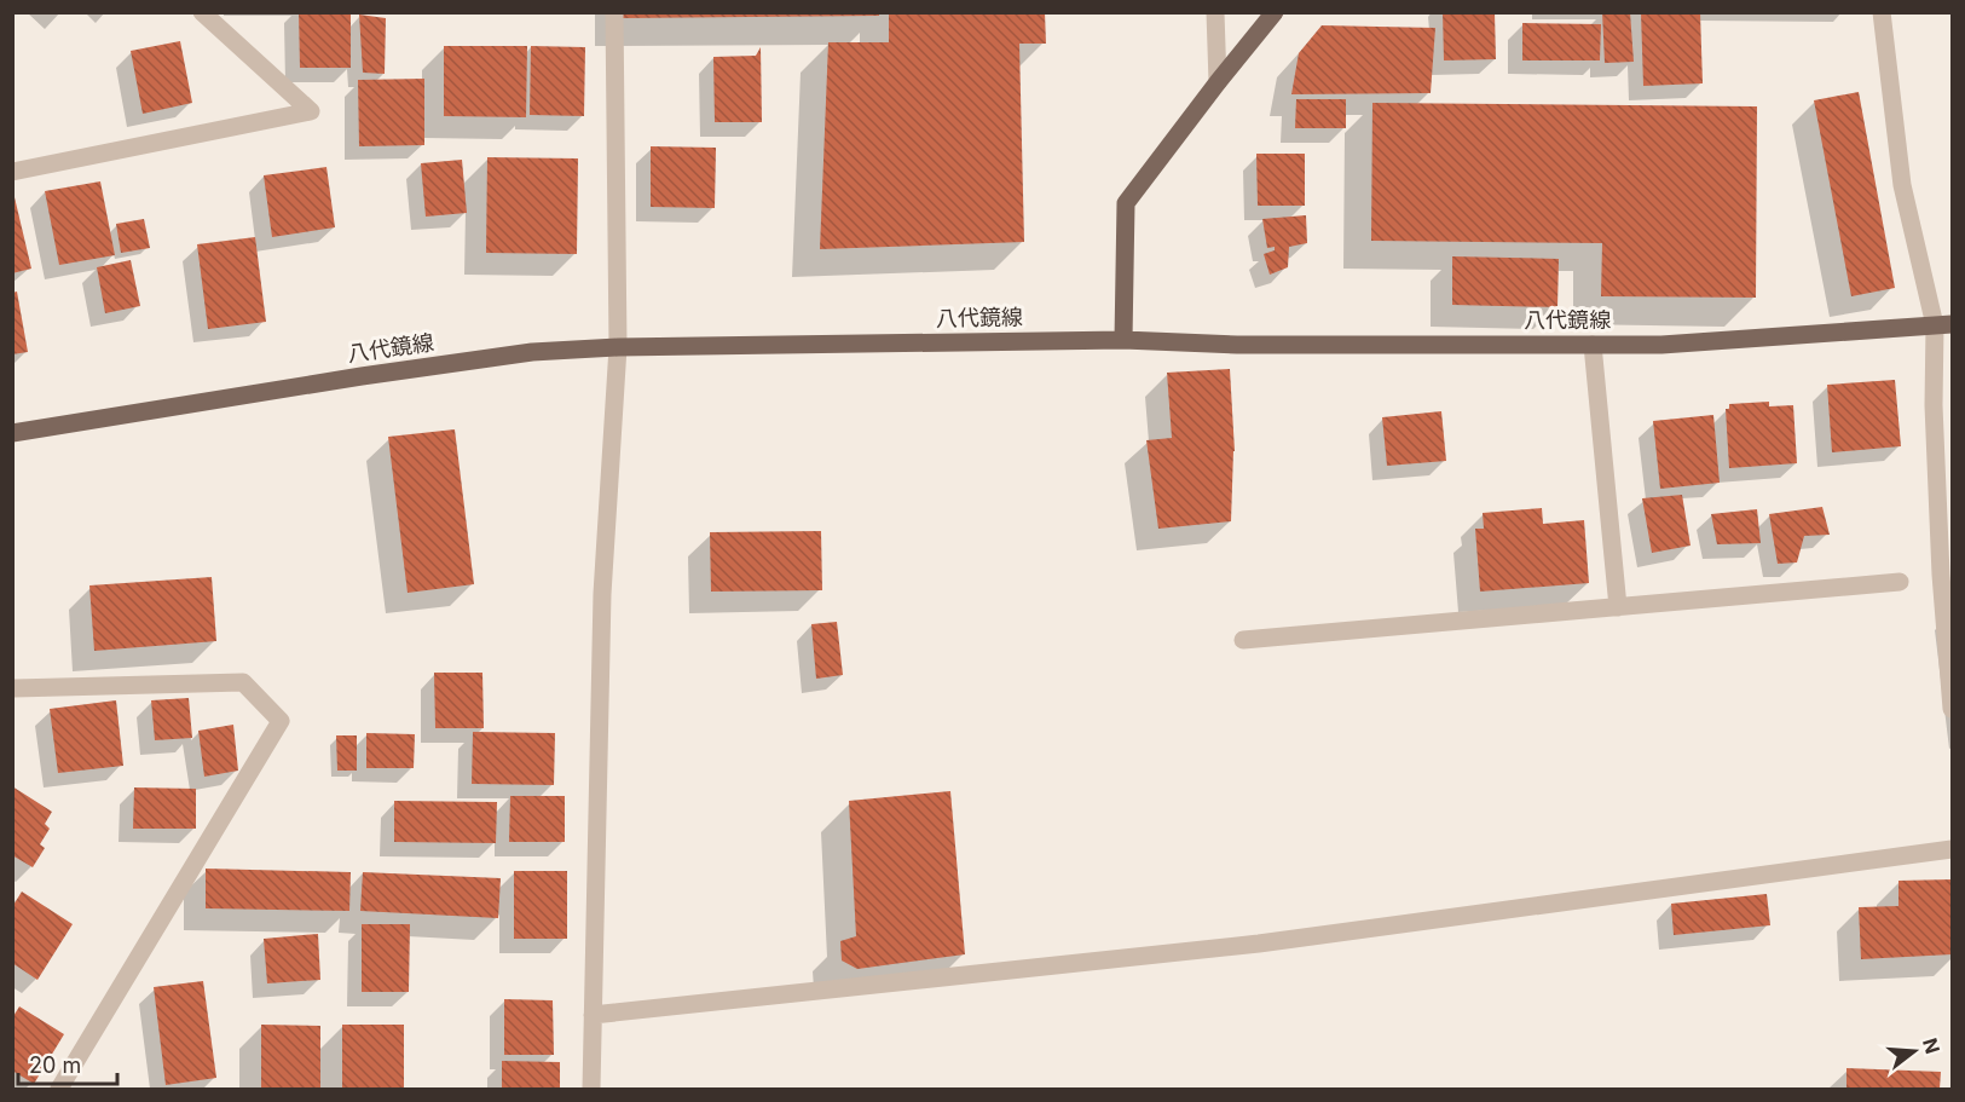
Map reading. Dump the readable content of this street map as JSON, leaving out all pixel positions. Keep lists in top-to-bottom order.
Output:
{
  "streets": {
    "main road": ["八代鏡線"]
  },
  "scale_bar": "20 m",
  "north": "right"
}
